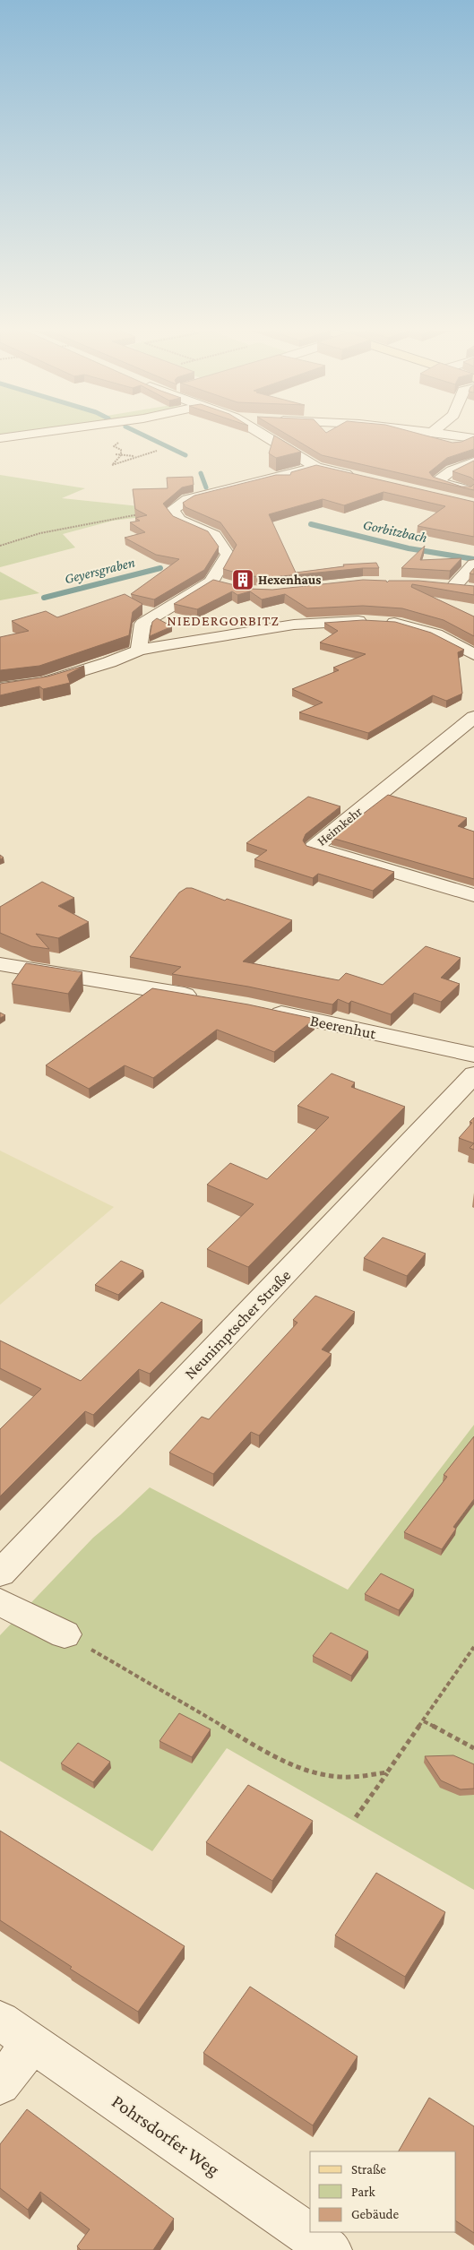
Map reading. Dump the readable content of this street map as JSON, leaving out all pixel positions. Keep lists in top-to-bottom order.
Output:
{
  "streets": {
    "street": [
      "Heimkehr",
      "Beerenhut",
      "Neunimptscher Straße",
      "Pohrsdorfer Weg"
    ]
  },
  "districts": ["NIEDERGORBITZ"],
  "water": ["Gorbitzbach", "Geyersgraben"],
  "places": {
    "building": ["Hexenhaus"]
  },
  "legend": ["Straße", "Park", "Gebäude"]
}
